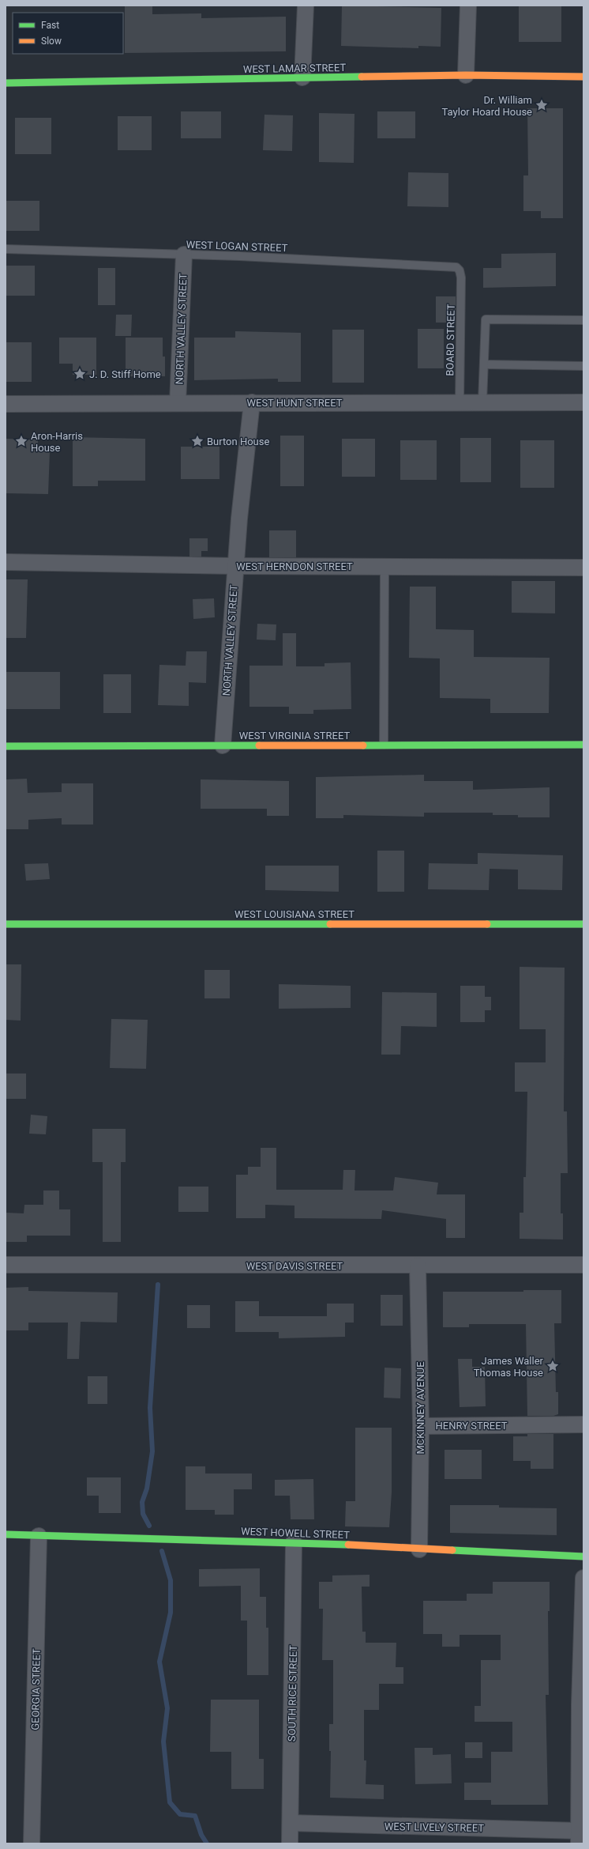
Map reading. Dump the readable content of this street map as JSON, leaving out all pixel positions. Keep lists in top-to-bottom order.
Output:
{
  "streets": {
    "street": [
      "WEST LAMAR STREET",
      "NORTH VALLEY STREET",
      "WEST HUNT STREET",
      "WEST HERNDON STREET",
      "WEST VIRGINIA STREET",
      "WEST LOUISIANA STREET",
      "WEST DAVIS STREET",
      "MCKINNEY AVENUE",
      "HENRY STREET",
      "WEST HOWELL STREET",
      "GEORGIA STREET",
      "SOUTH RICE STREET",
      "WEST LIVELY STREET"
    ],
    "lane": ["WEST LOGAN STREET", "BOARD STREET"]
  },
  "crossings": [
    ["WEST LOGAN STREET", "NORTH VALLEY STREET"],
    ["WEST LOGAN STREET", "BOARD STREET"],
    ["NORTH VALLEY STREET", "WEST HUNT STREET"],
    ["NORTH VALLEY STREET", "WEST HERNDON STREET"],
    ["NORTH VALLEY STREET", "WEST VIRGINIA STREET"],
    ["BOARD STREET", "WEST HUNT STREET"],
    ["WEST DAVIS STREET", "MCKINNEY AVENUE"],
    ["MCKINNEY AVENUE", "HENRY STREET"],
    ["MCKINNEY AVENUE", "WEST HOWELL STREET"],
    ["WEST HOWELL STREET", "GEORGIA STREET"],
    ["WEST HOWELL STREET", "SOUTH RICE STREET"],
    ["SOUTH RICE STREET", "WEST LIVELY STREET"]
  ],
  "places": {
    "place": [
      "Dr. William Taylor Hoard House",
      "J. D. Stiff Home",
      "Aron-Harris House",
      "Burton House",
      "James Waller Thomas House"
    ]
  },
  "legend": ["Fast", "Slow"]
}
